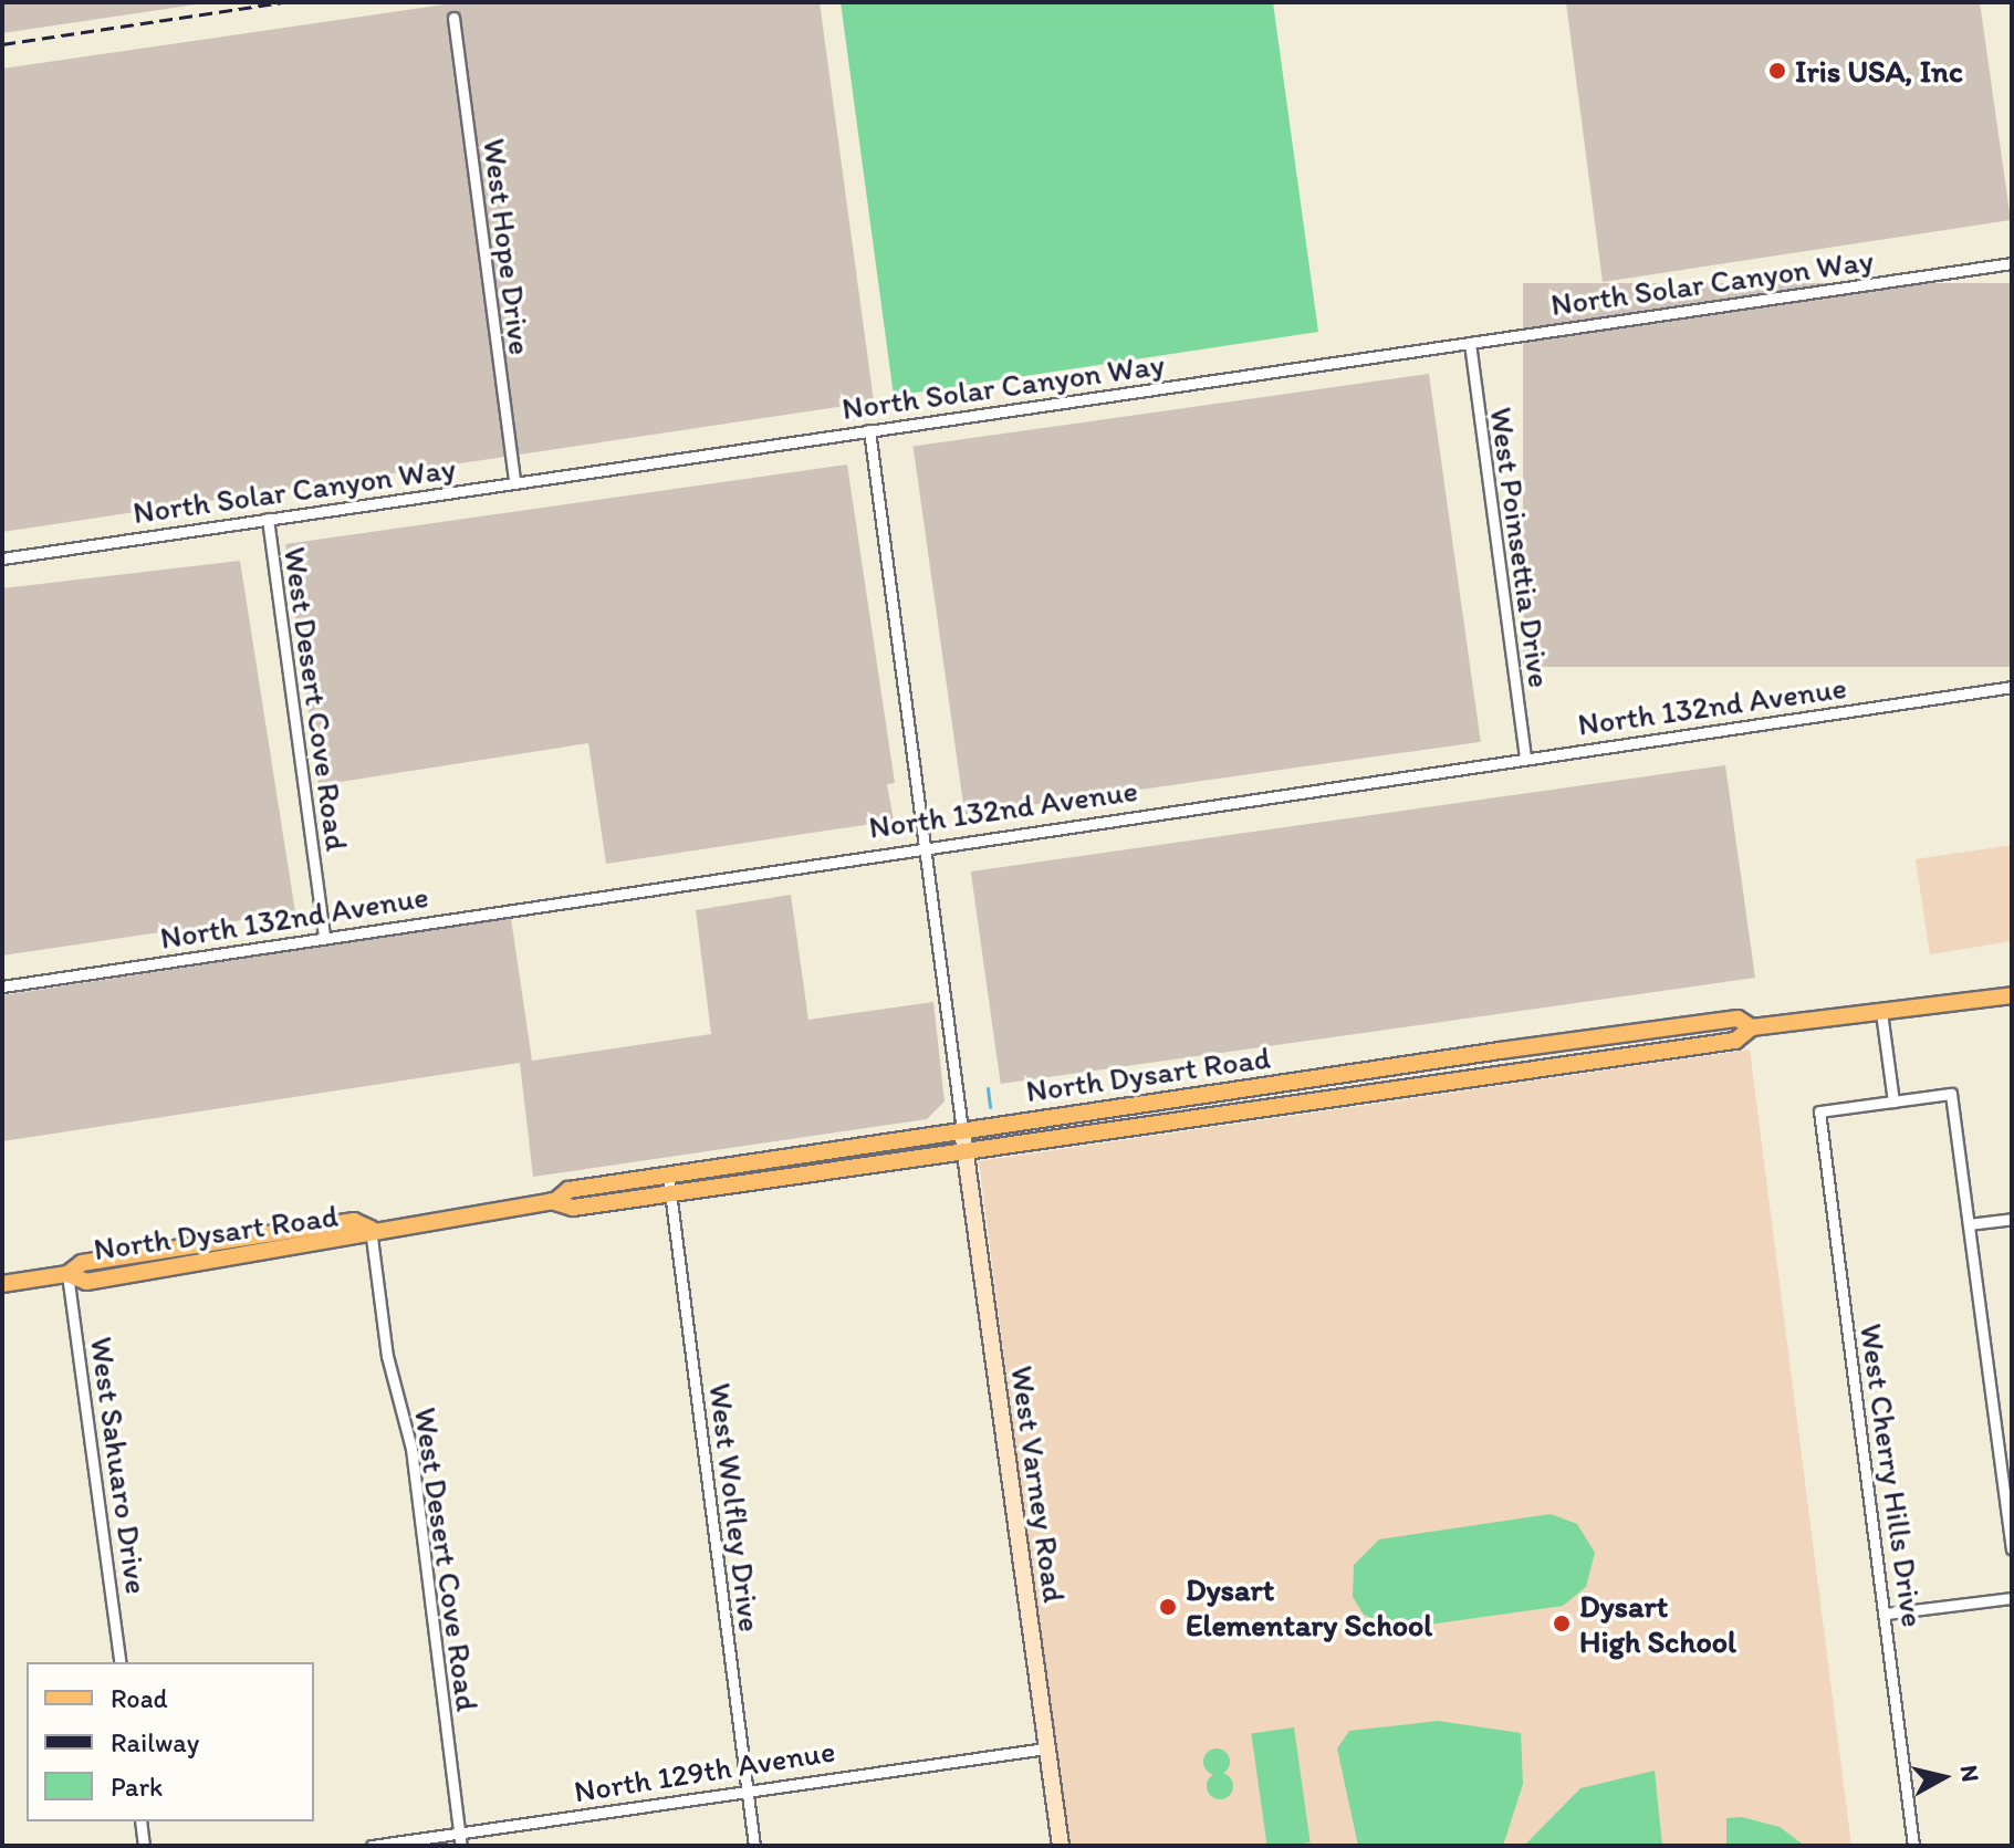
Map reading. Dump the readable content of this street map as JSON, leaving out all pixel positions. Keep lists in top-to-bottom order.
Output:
{
  "streets": {
    "main road": ["North Dysart Road"],
    "street": [
      "West Hope Drive",
      "North Solar Canyon Way",
      "West Poinsettia Drive",
      "West Desert Cove Road",
      "North 132nd Avenue",
      "West Sahuaro Drive",
      "West Cherry Hills Drive",
      "West Varney Road",
      "West Wolfley Drive",
      "North 129th Avenue"
    ]
  },
  "crossings": [
    ["West Hope Drive", "North Solar Canyon Way"],
    ["North Solar Canyon Way", "West Poinsettia Drive"],
    ["North Solar Canyon Way", "West Desert Cove Road"],
    ["West Poinsettia Drive", "North 132nd Avenue"],
    ["West Desert Cove Road", "North 132nd Avenue"],
    ["West Desert Cove Road", "North Dysart Road"],
    ["West Desert Cove Road", "North 129th Avenue"],
    ["North Dysart Road", "West Sahuaro Drive"],
    ["North Dysart Road", "West Varney Road"],
    ["North Dysart Road", "West Wolfley Drive"],
    ["West Varney Road", "North 129th Avenue"],
    ["West Wolfley Drive", "North 129th Avenue"]
  ],
  "places": ["Iris USA, Inc", "Dysart Elementary School", "Dysart High School"],
  "legend": ["Road", "Railway", "Park"],
  "north": "right"
}
